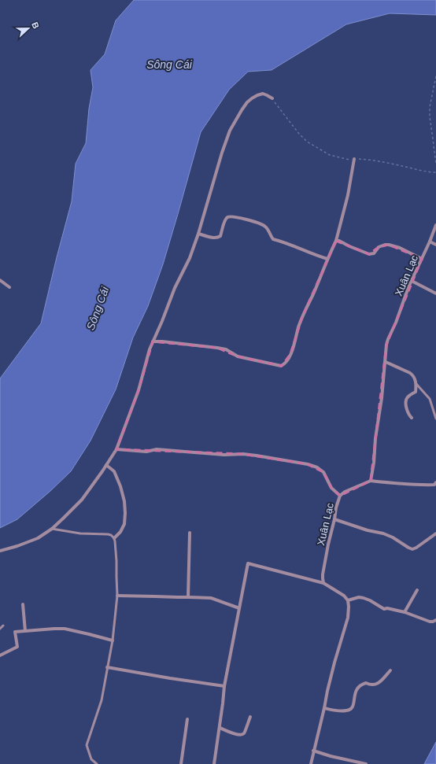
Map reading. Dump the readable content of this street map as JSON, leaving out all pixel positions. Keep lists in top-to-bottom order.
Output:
{
  "streets": {
    "street": ["Xuân Lạc"]
  },
  "water": ["Sông Cái"],
  "north": "right"
}
